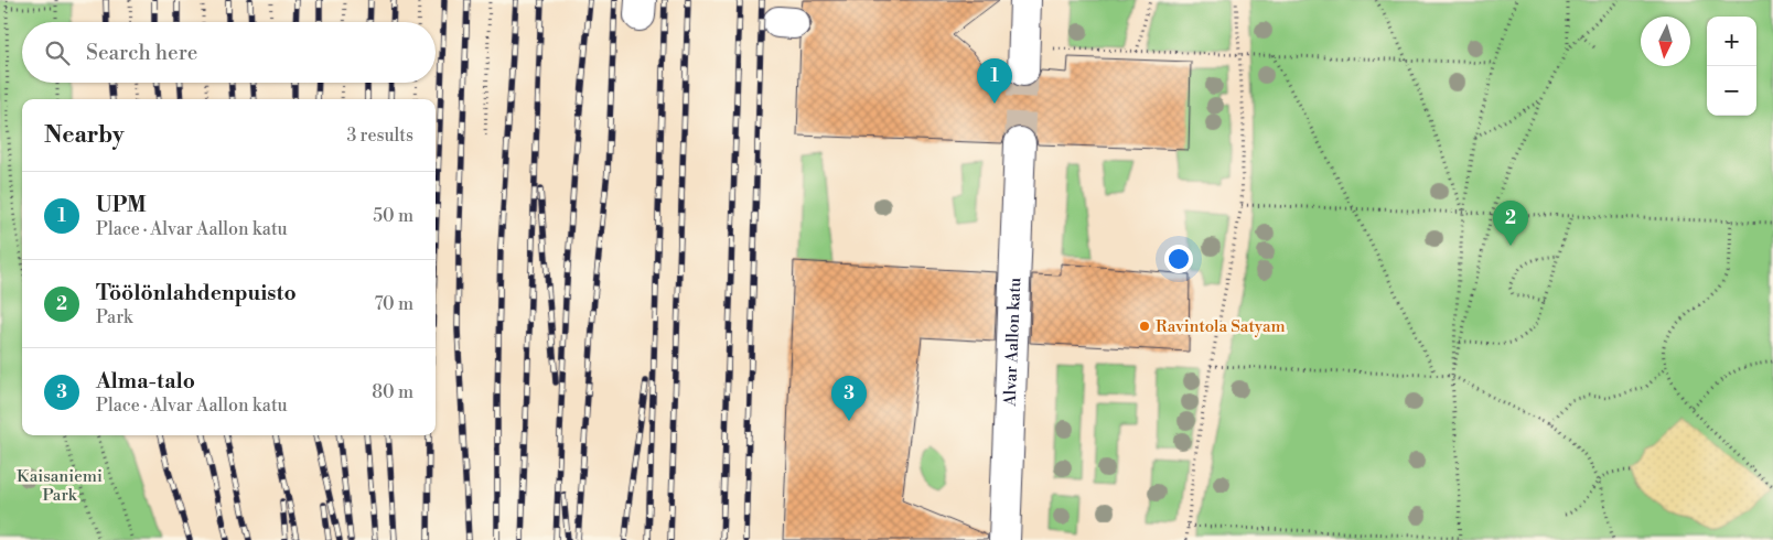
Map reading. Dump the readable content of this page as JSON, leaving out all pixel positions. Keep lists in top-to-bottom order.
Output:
{
  "streets": {
    "street": ["Alvar Aallon katu"]
  },
  "parks": ["Kaisaniemi Park"],
  "places": ["Ravintola Satyam"],
  "north": "bottom",
  "page": {
    "map_buttons": ["+", "−"],
    "search": "Search here",
    "pins": ["1", "2", "3"],
    "heading": ["Nearby", "3 results"],
    "list": [
      {
        "mark": "1",
        "name": "UPM",
        "note": "Place · Alvar Aallon katu",
        "value": "50 m"
      },
      {
        "mark": "2",
        "name": "Töölönlahdenpuisto",
        "note": "Park",
        "value": "70 m"
      },
      {
        "mark": "3",
        "name": "Alma-talo",
        "note": "Place · Alvar Aallon katu",
        "value": "80 m"
      }
    ]
  }
}
